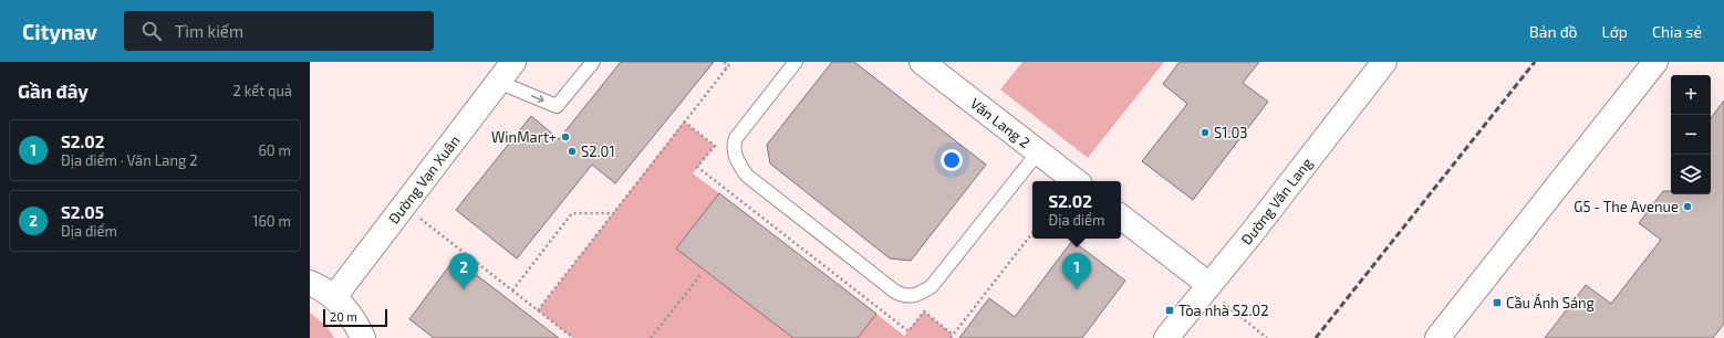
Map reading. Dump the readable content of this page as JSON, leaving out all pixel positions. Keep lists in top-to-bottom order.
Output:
{
  "streets": {
    "street": ["Văn Lang 2", "Đường Vạn Xuân", "Đường Văn Lang"]
  },
  "places": {
    "other": [
      "S1.03",
      "WinMart+",
      "S2.01",
      "G5 - The Avenue"
    ],
    "transit": ["Cầu Ánh Sáng", "Tòa nhà S2.02"]
  },
  "scale_bar": "20 m",
  "page": {
    "header": "Citynav",
    "search": "Tìm kiếm",
    "nav": ["Bản đồ", "Lớp", "Chia sẻ"],
    "heading": ["Gần đây", "2 kết quả"],
    "map_buttons": ["+", "−"],
    "list": [
      {
        "mark": "1",
        "name": "S2.02",
        "note": "Địa điểm · Văn Lang 2",
        "value": "60 m"
      },
      {
        "mark": "2",
        "name": "S2.05",
        "note": "Địa điểm",
        "value": "160 m"
      }
    ],
    "popup": ["S2.02", "Địa điểm"],
    "pins": ["1", "2"],
    "scale": "20 m"
  }
}
